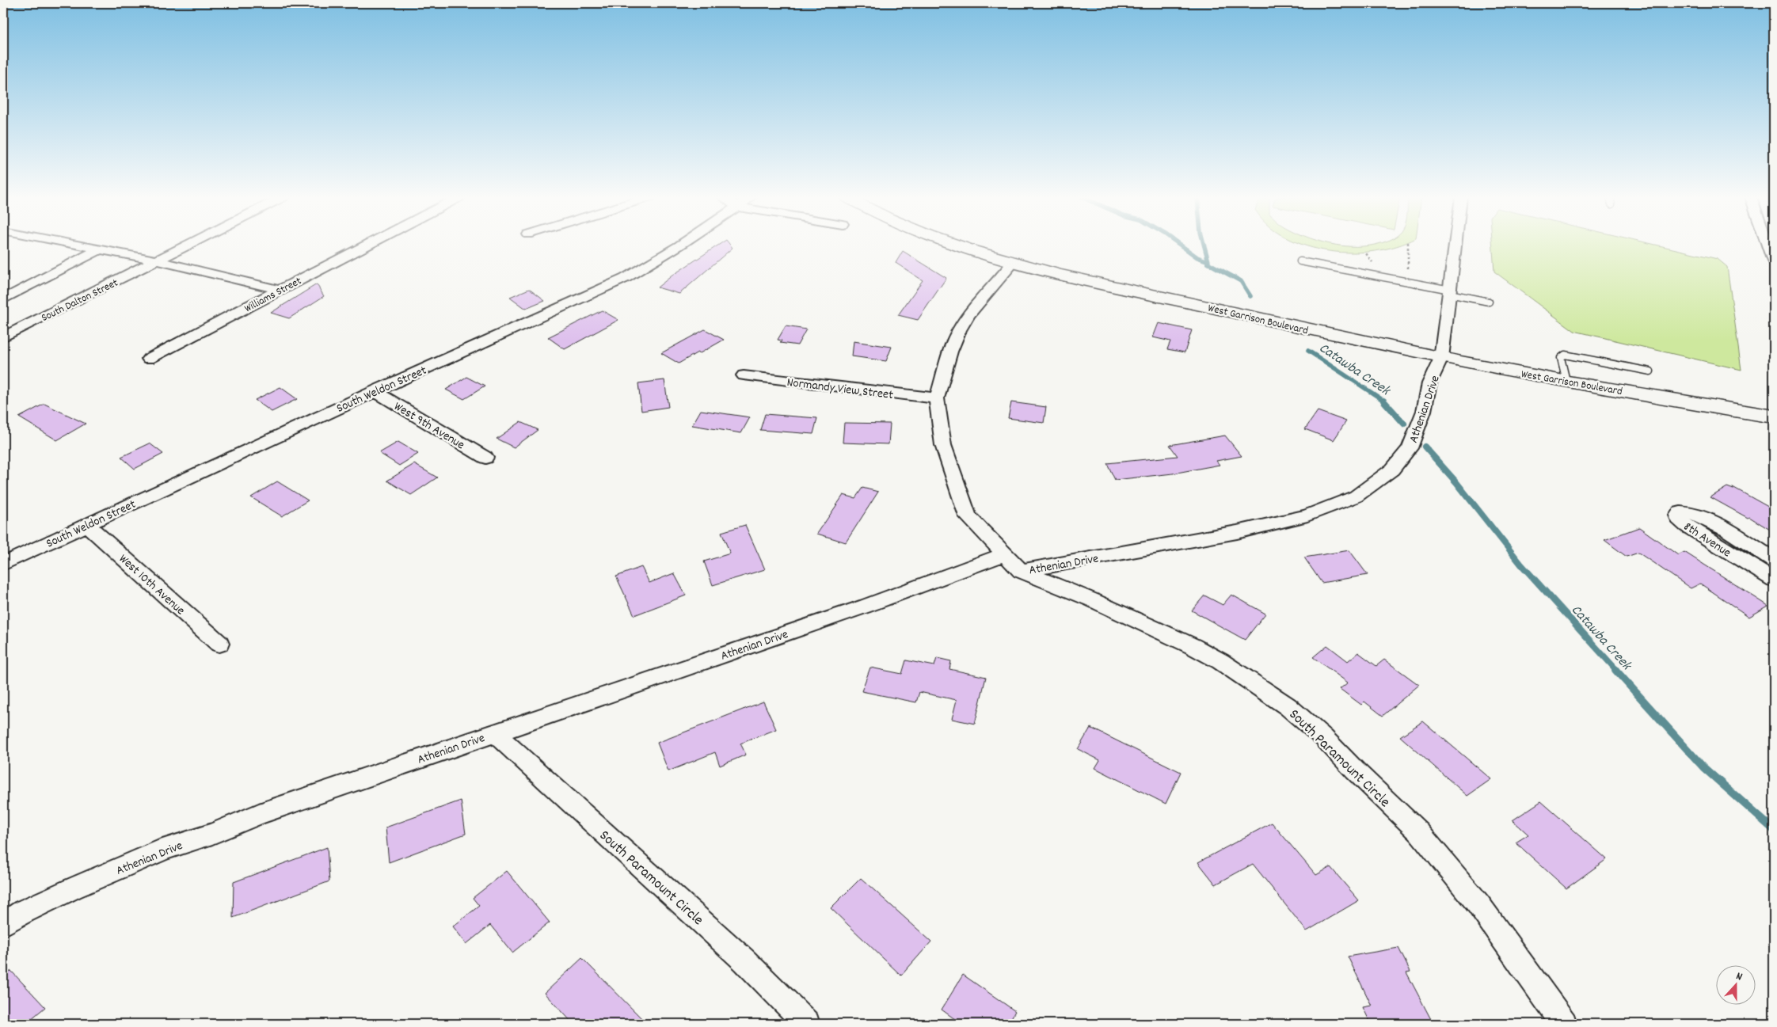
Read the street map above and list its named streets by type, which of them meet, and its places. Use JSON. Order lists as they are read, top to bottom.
{
  "streets": {
    "main road": ["West Garrison Boulevard"],
    "street": [
      "Williams Street",
      "South Dalton Street",
      "Normandy View Street",
      "South Weldon Street",
      "Athenian Drive",
      "West 9th Avenue",
      "8th Avenue",
      "West 10th Avenue",
      "South Paramount Circle"
    ]
  },
  "crossings": [
    ["West Garrison Boulevard", "Athenian Drive"],
    ["South Weldon Street", "West 9th Avenue"],
    ["South Weldon Street", "West 10th Avenue"],
    ["Athenian Drive", "South Paramount Circle"]
  ],
  "water": ["Catawba Creek"],
  "north": "top"
}
